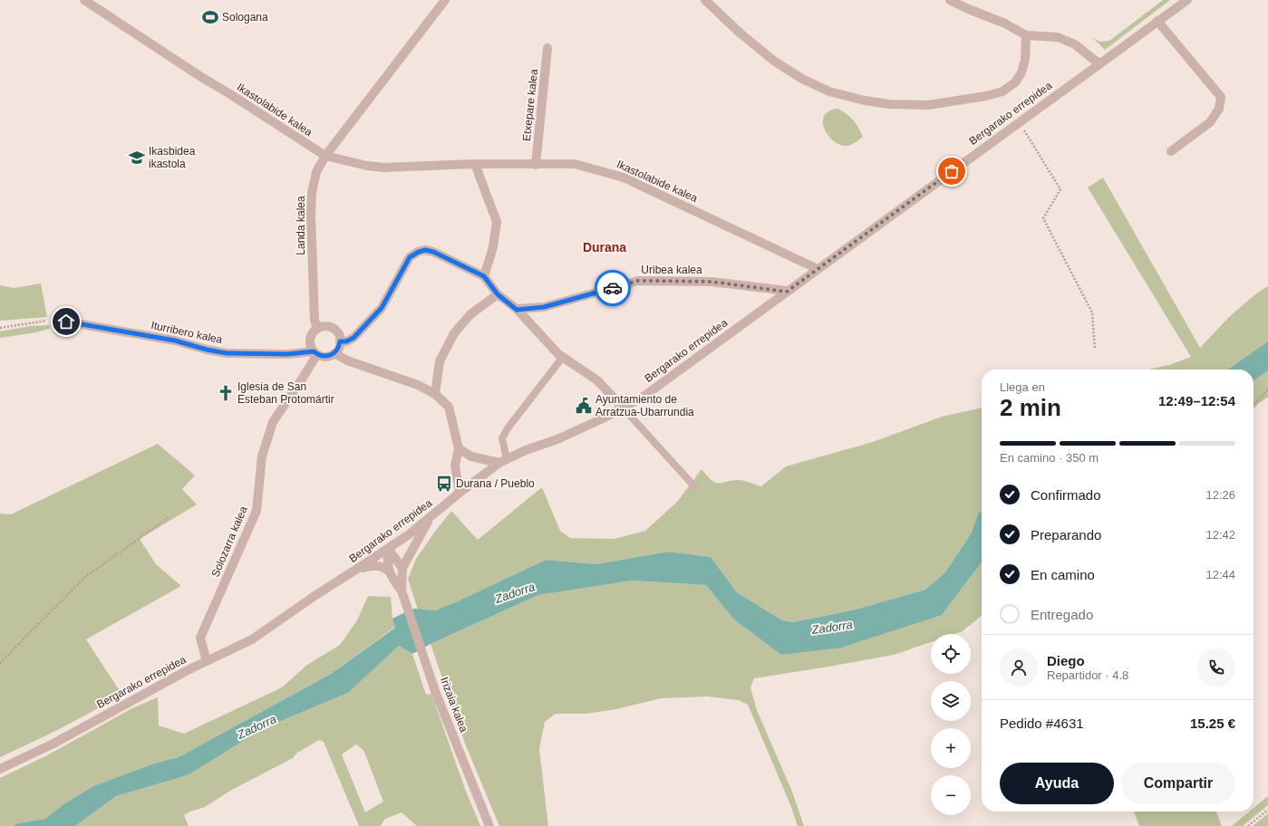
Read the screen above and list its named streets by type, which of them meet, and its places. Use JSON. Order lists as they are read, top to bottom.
{
  "streets": {
    "street": [
      "Etxepare kalea",
      "Ikastolabide kalea",
      "Bergarako errepidea",
      "Landa kalea",
      "Uribea kalea",
      "Iturribero kalea",
      "Solozarra kalea",
      "Irizaia kalea"
    ]
  },
  "crossings": [
    ["Etxepare kalea", "Ikastolabide kalea"],
    ["Ikastolabide kalea", "Bergarako errepidea"],
    ["Ikastolabide kalea", "Landa kalea"],
    ["Bergarako errepidea", "Uribea kalea"],
    ["Bergarako errepidea", "Solozarra kalea"],
    ["Bergarako errepidea", "Irizaia kalea"],
    ["Landa kalea", "Iturribero kalea"],
    ["Landa kalea", "Solozarra kalea"],
    ["Iturribero kalea", "Solozarra kalea"]
  ],
  "districts": ["Durana"],
  "water": ["Zadorra"],
  "places": {
    "sports": ["Sologana"],
    "school or university": ["Ikasbidea ikastola"],
    "church": ["Iglesia de San Esteban Protomártir"],
    "public building": ["Ayuntamiento de Arratzua-Ubarrundia"],
    "bus stop": ["Durana / Pueblo"]
  },
  "page": {
    "heading": ["2 min", "Llega en", "12:49–12:54"],
    "panel": [
      "Diego",
      "Repartidor · 4.8",
      "Pedido #4631",
      "15.25 €"
    ],
    "bar": "En camino · 350 m",
    "list": [
      ["Confirmado", "12:26"],
      ["Preparando", "12:42"],
      ["En camino", "12:44"],
      "Entregado"
    ],
    "map_buttons": ["+", "−"],
    "buttons": ["Ayuda", "Compartir"]
  }
}
